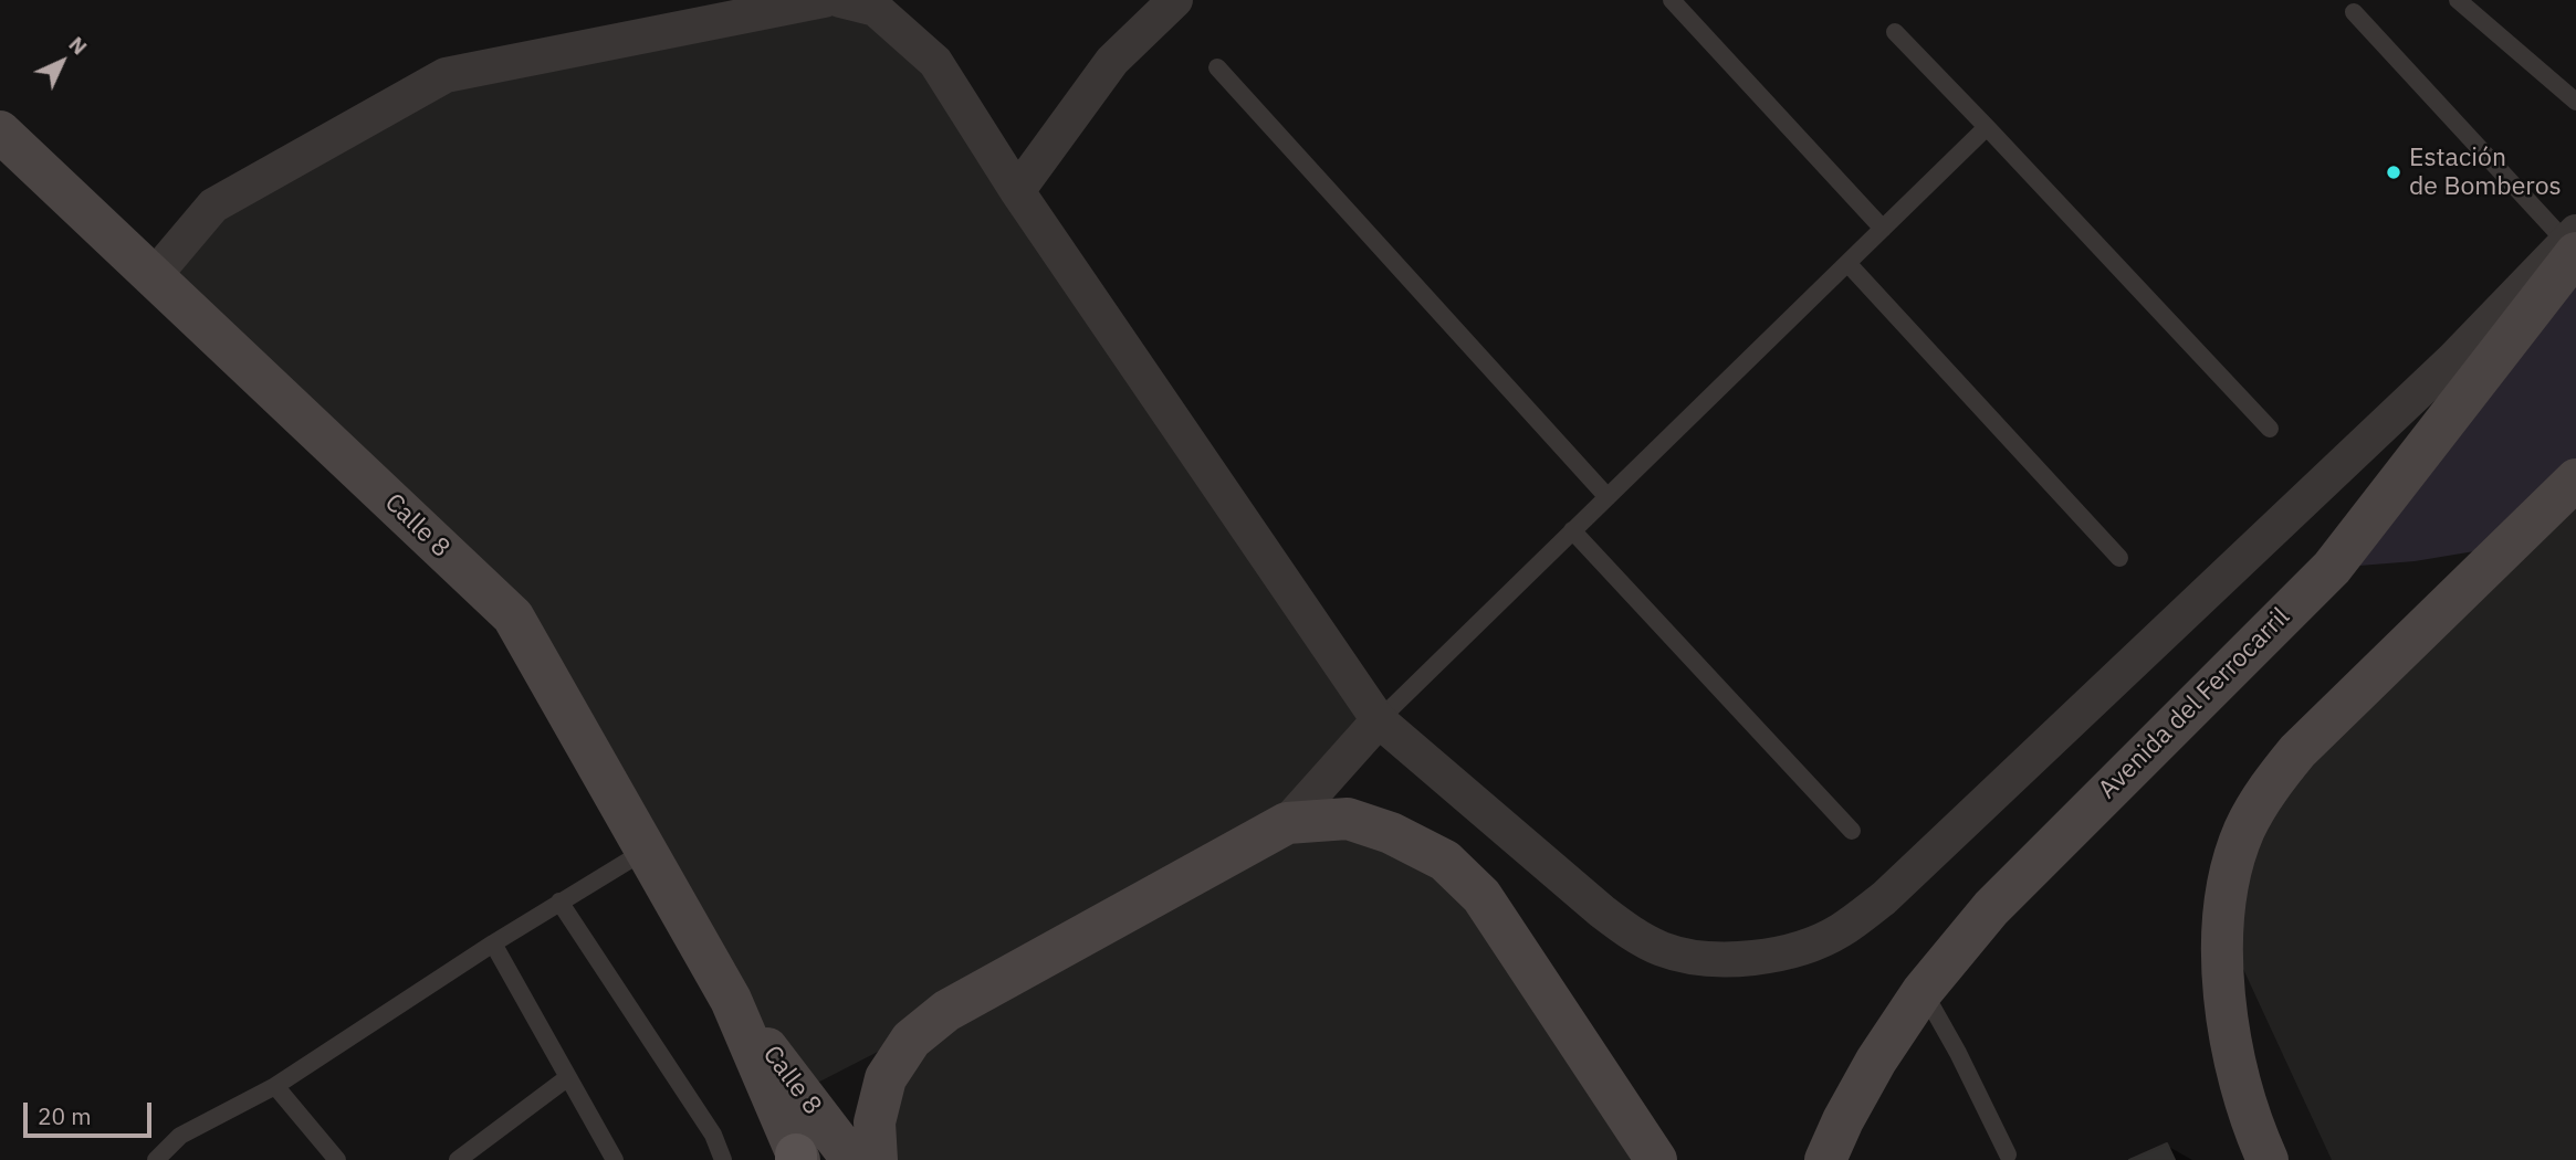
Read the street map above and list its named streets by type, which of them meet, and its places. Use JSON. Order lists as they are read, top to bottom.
{
  "streets": {
    "street": ["Calle 8", "Avenida del Ferrocarril"]
  },
  "places": ["Estación de Bomberos"],
  "scale_bar": "20 m",
  "north": "top right"
}
